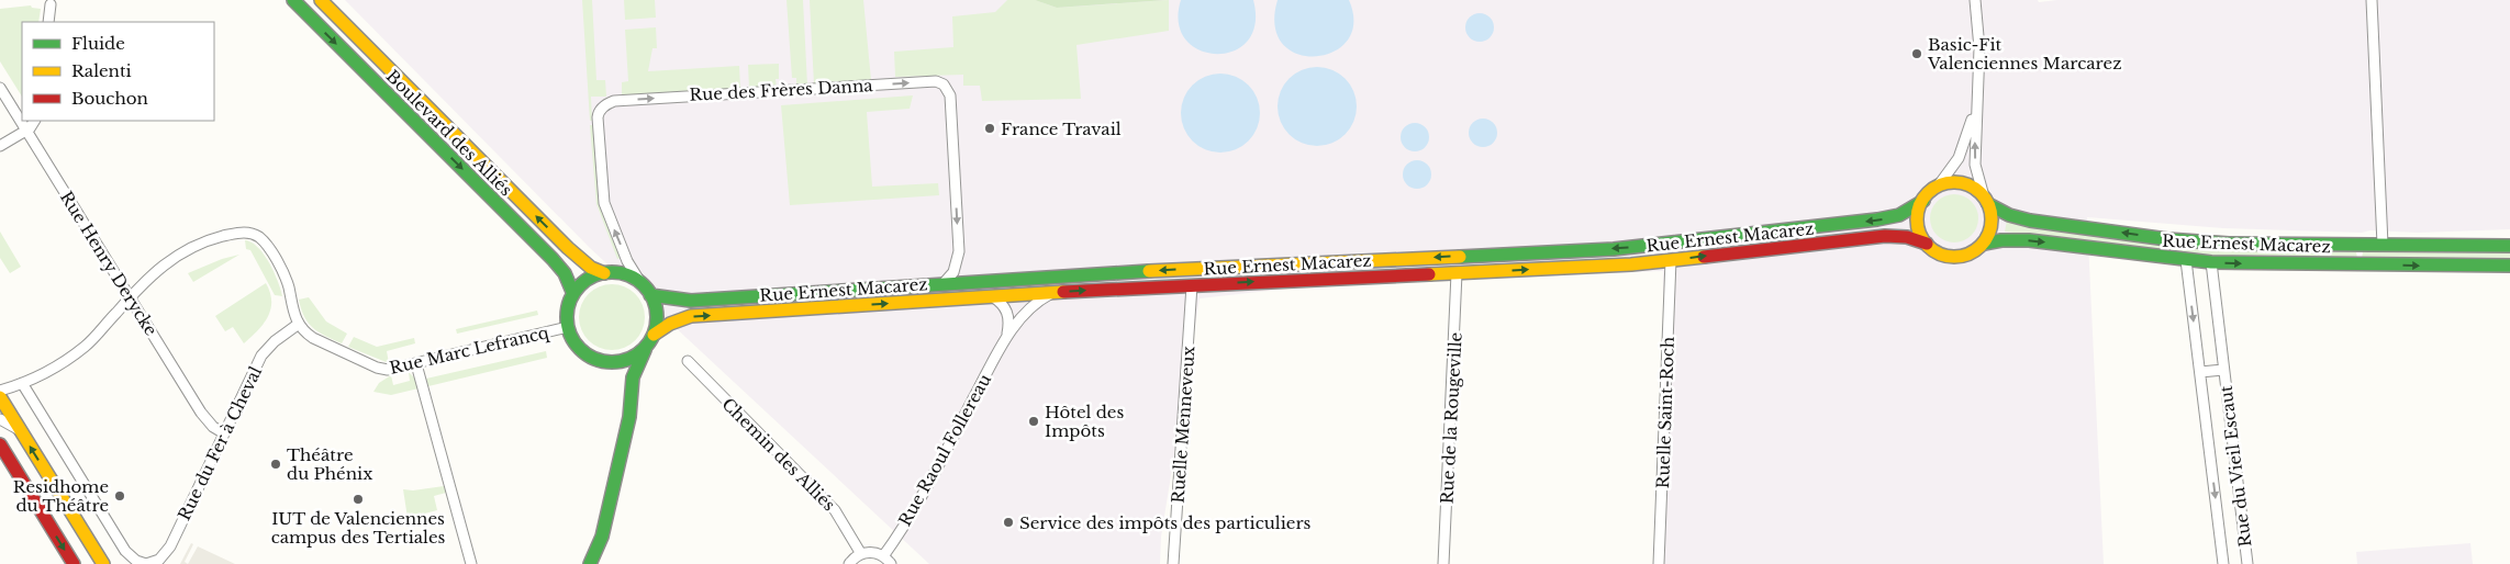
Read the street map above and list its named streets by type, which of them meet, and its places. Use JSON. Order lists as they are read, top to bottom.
{
  "streets": {
    "main road": ["Boulevard des Alliés", "Rue Ernest Macarez"],
    "street": [
      "Rue des Frères Danna",
      "Rue Henry Derycke",
      "Rue Marc Lefrancq",
      "Ruelle Saint-Roch",
      "Rue de la Rougeville",
      "Ruelle Menneveux",
      "Rue du Fer à Cheval",
      "Rue Raoul Follereau",
      "Chemin des Alliés",
      "Rue du Vieil Escaut"
    ]
  },
  "crossings": [
    ["Rue des Frères Danna", "Boulevard des Alliés"],
    ["Rue des Frères Danna", "Rue Ernest Macarez"],
    ["Rue des Frères Danna", "Rue Marc Lefrancq"],
    ["Boulevard des Alliés", "Rue Ernest Macarez"],
    ["Boulevard des Alliés", "Rue Marc Lefrancq"],
    ["Rue Ernest Macarez", "Rue Marc Lefrancq"],
    ["Rue Ernest Macarez", "Ruelle Saint-Roch"],
    ["Rue Ernest Macarez", "Rue de la Rougeville"],
    ["Rue Ernest Macarez", "Ruelle Menneveux"],
    ["Rue Ernest Macarez", "Rue Raoul Follereau"],
    ["Rue Ernest Macarez", "Rue du Vieil Escaut"],
    ["Rue Henry Derycke", "Rue du Fer à Cheval"],
    ["Rue Marc Lefrancq", "Rue du Fer à Cheval"]
  ],
  "places": [
    "Basic-Fit Valenciennes Marcarez",
    "France Travail",
    "Hôtel des Impôts",
    "Théâtre du Phénix",
    "Residhome du Théâtre",
    "IUT de Valenciennes campus des Tertiales",
    "Service des impôts des particuliers"
  ],
  "legend": ["Fluide", "Ralenti", "Bouchon"]
}
